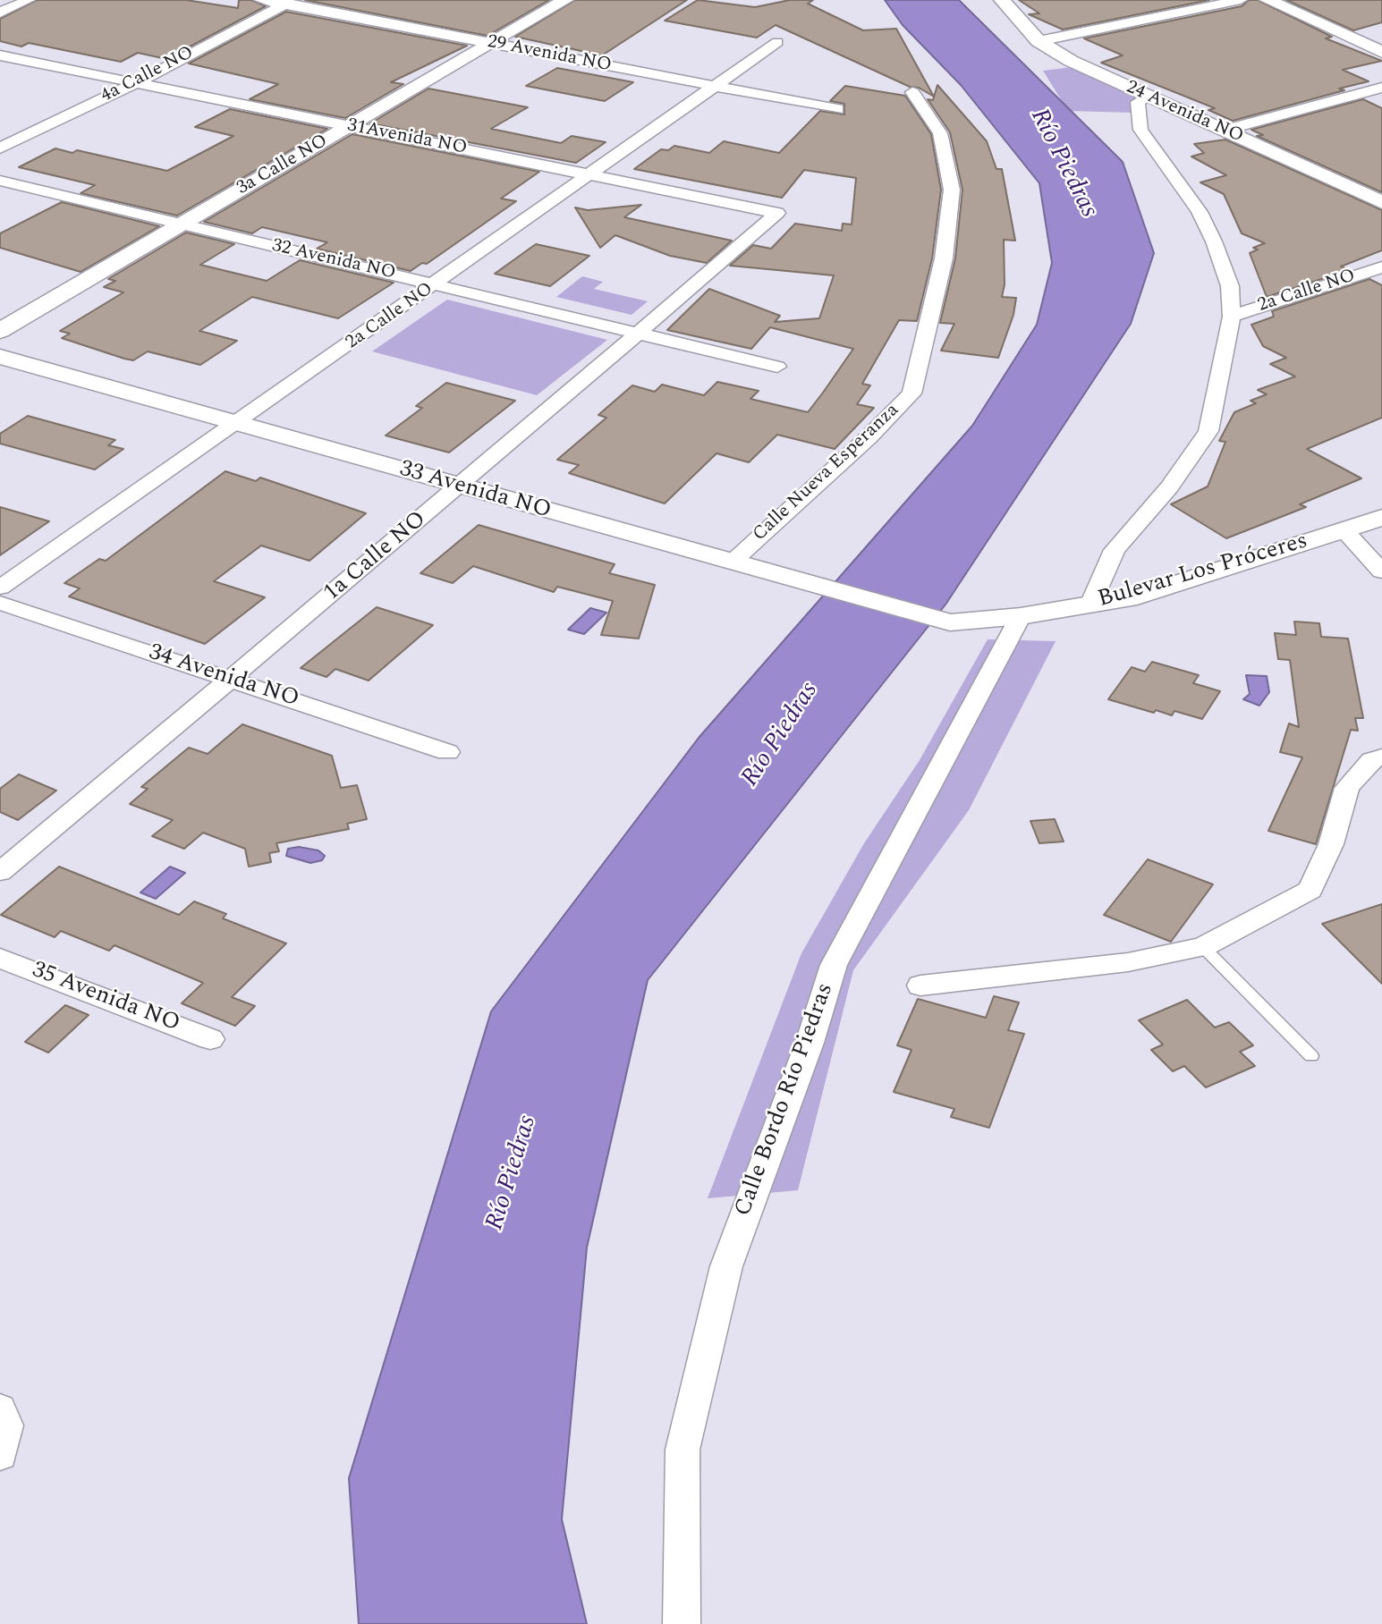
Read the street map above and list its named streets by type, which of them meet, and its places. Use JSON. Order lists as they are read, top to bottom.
{
  "streets": {
    "street": [
      "29 Avenida NO",
      "4a Calle NO",
      "24 Avenida NO",
      "31Avenida NO",
      "3a Calle NO",
      "32 Avenida NO",
      "2a Calle NO",
      "Calle Nueva Esperanza",
      "33 Avenida NO",
      "1a Calle NO",
      "Bulevar Los Próceres",
      "34 Avenida NO",
      "35 Avenida NO",
      "Calle Bordo Río Piedras"
    ]
  },
  "crossings": [
    ["29 Avenida NO", "4a Calle NO"],
    ["29 Avenida NO", "3a Calle NO"],
    ["29 Avenida NO", "2a Calle NO"],
    ["4a Calle NO", "31Avenida NO"],
    ["31Avenida NO", "3a Calle NO"],
    ["31Avenida NO", "2a Calle NO"],
    ["31Avenida NO", "1a Calle NO"],
    ["3a Calle NO", "32 Avenida NO"],
    ["32 Avenida NO", "2a Calle NO"],
    ["32 Avenida NO", "1a Calle NO"],
    ["2a Calle NO", "33 Avenida NO"],
    ["Calle Nueva Esperanza", "33 Avenida NO"],
    ["33 Avenida NO", "1a Calle NO"],
    ["33 Avenida NO", "Bulevar Los Próceres"],
    ["1a Calle NO", "34 Avenida NO"],
    ["Bulevar Los Próceres", "Calle Bordo Río Piedras"]
  ],
  "water": ["Río Piedras"]
}
